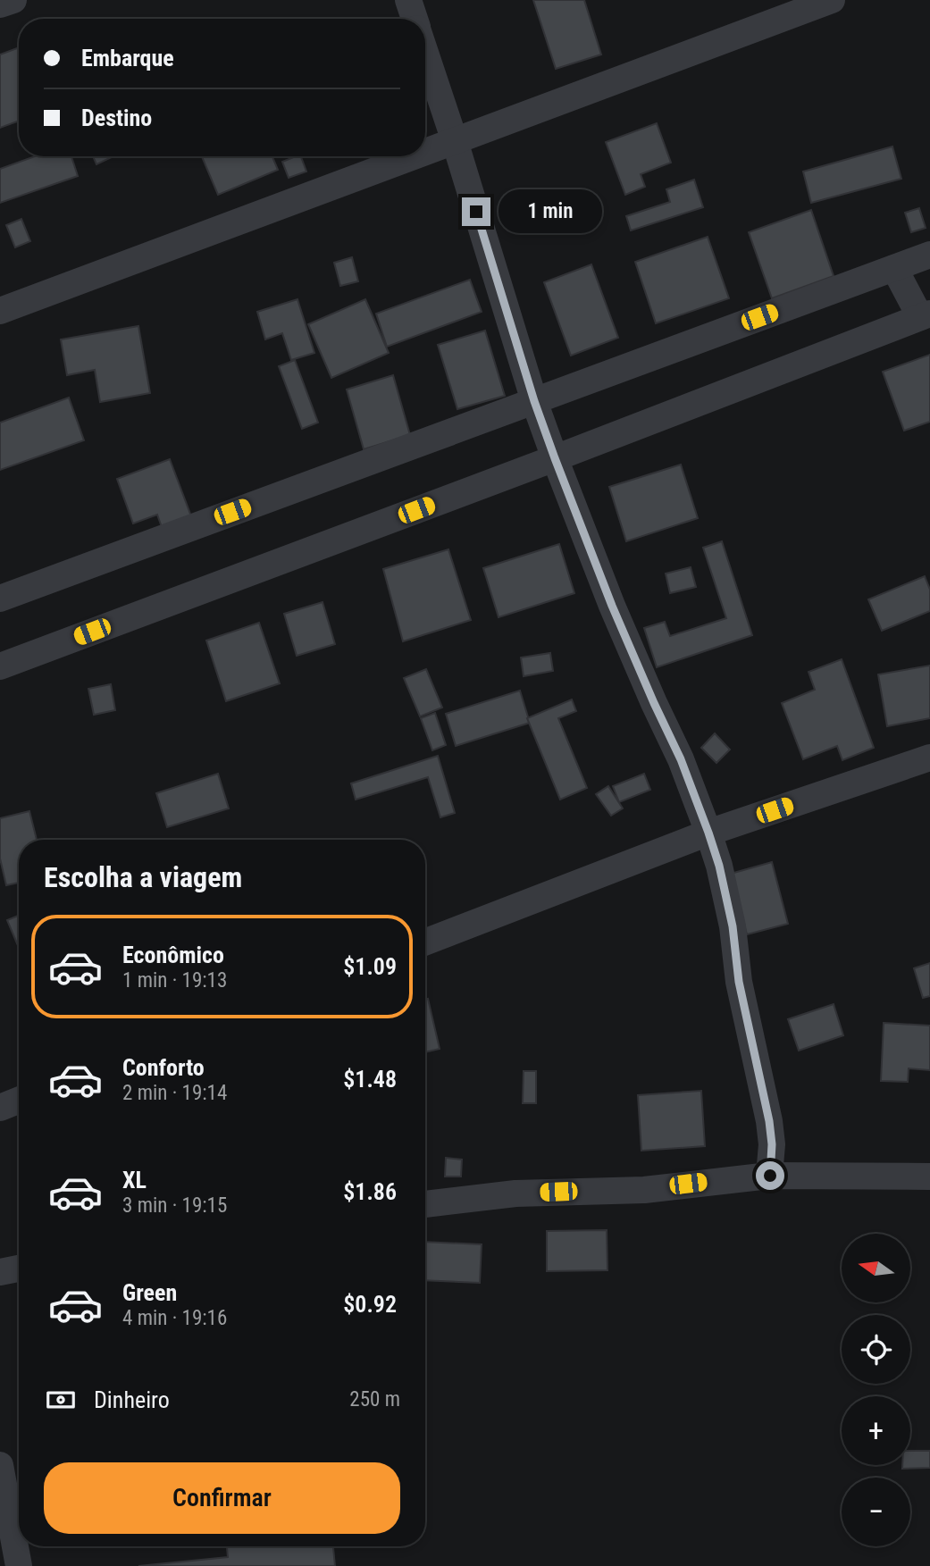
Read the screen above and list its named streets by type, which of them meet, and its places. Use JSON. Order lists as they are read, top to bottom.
{
  "north": "left",
  "page": {
    "banner": ["Embarque", "Destino"],
    "bubble": "1 min",
    "heading": "Escolha a viagem",
    "list": [
      {
        "name": "Econômico",
        "note": "1 min · 19:13",
        "value": "$1.09"
      },
      {
        "name": "Conforto",
        "note": "2 min · 19:14",
        "value": "$1.48"
      },
      {
        "name": "XL",
        "note": "3 min · 19:15",
        "value": "$1.86"
      },
      {
        "name": "Green",
        "note": "4 min · 19:16",
        "value": "$0.92"
      }
    ],
    "map_buttons": ["+", "−"],
    "pay": ["Dinheiro", "250 m"],
    "buttons": "Confirmar"
  }
}
